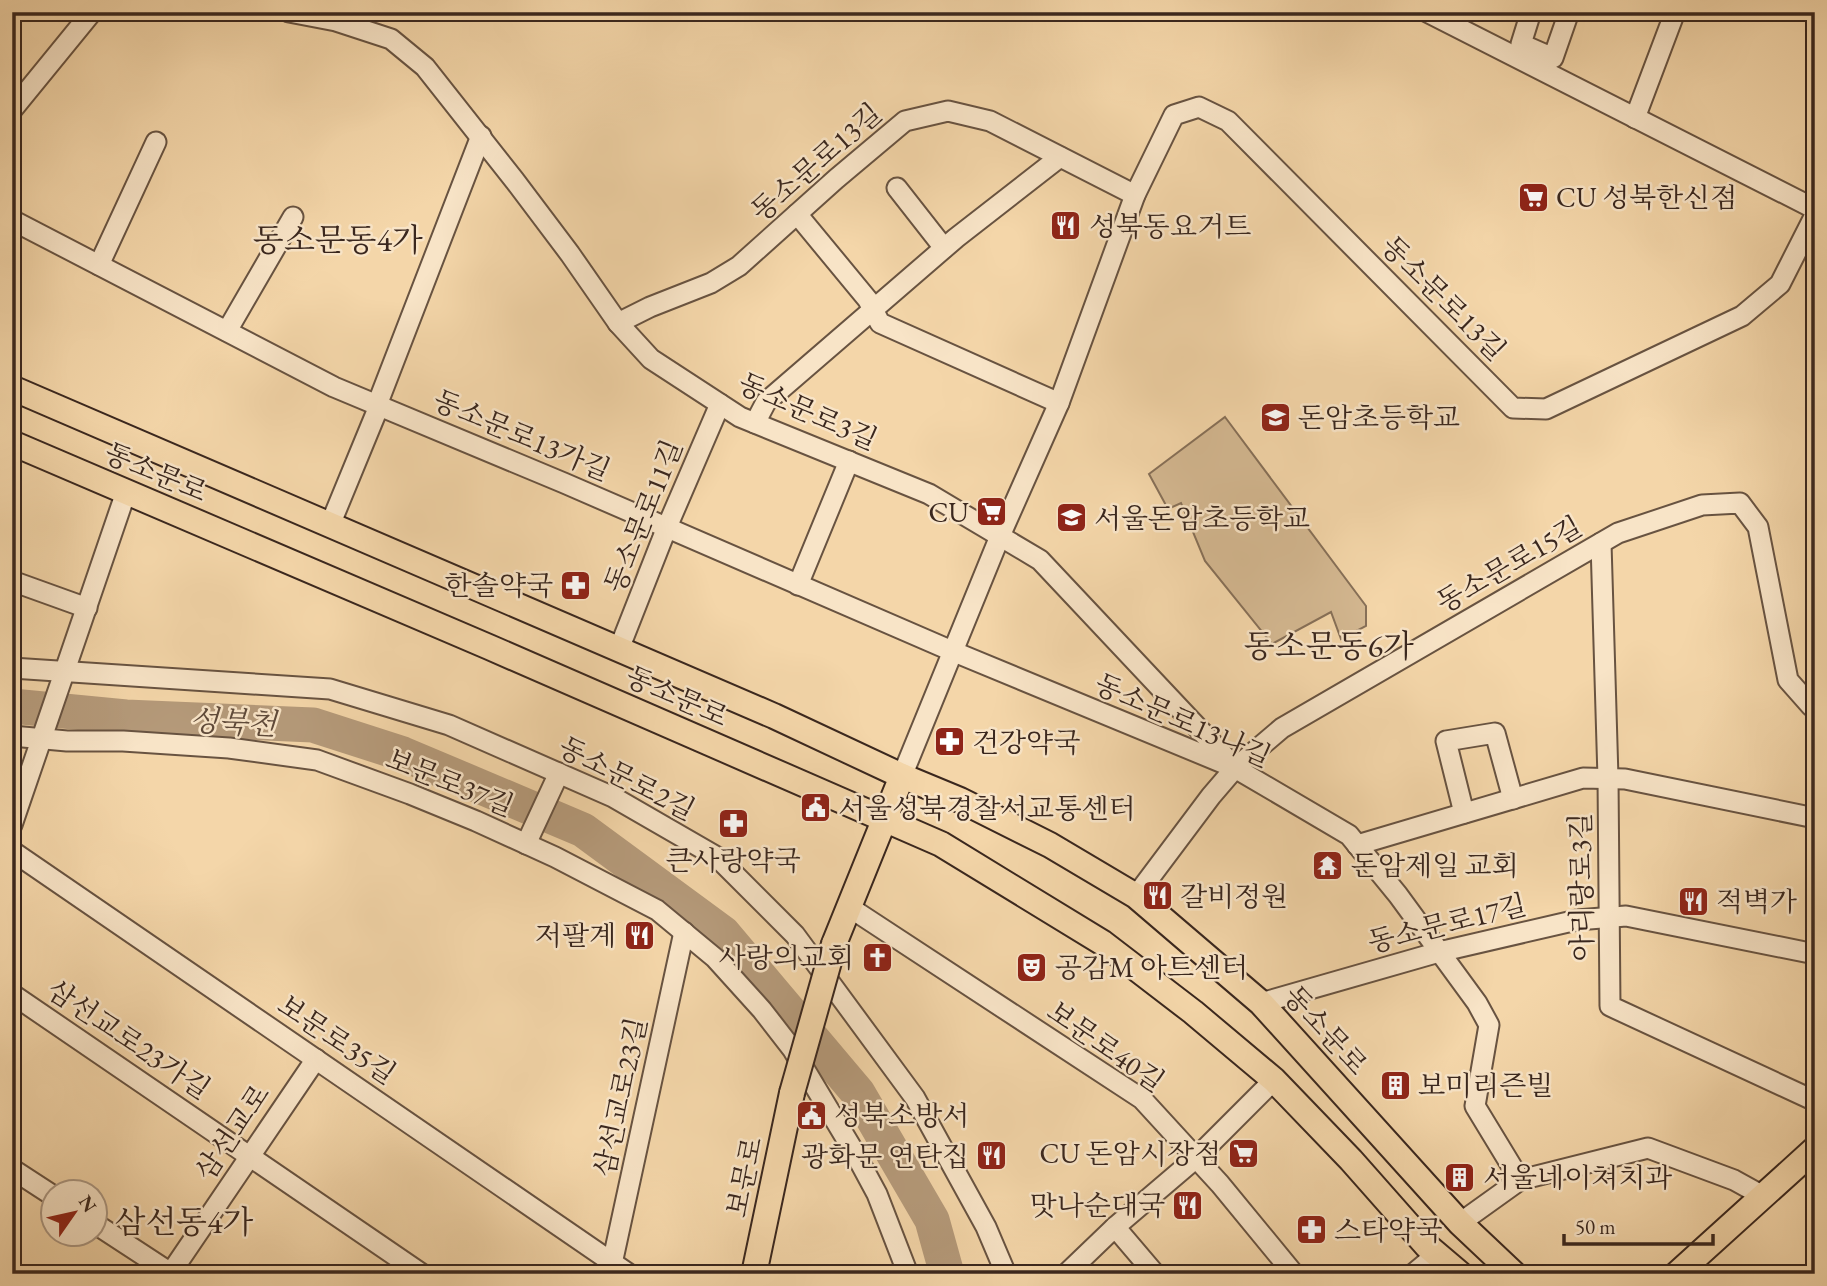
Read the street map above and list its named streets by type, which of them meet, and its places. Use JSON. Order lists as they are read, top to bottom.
{
  "streets": {
    "main road": ["동소문로", "보문로"],
    "street": [
      "동소문로13길",
      "동소문로3길",
      "동소문로13가길",
      "동소문로11길",
      "동소문로15길",
      "동소문로13나길",
      "동소문로2길",
      "보문로37길",
      "아리랑로3길",
      "동소문로17길",
      "삼선교로23가길",
      "보문로35길",
      "보문로40길",
      "삼선교로23길",
      "삼선교로"
    ]
  },
  "crossings": [
    ["동소문로13길", "동소문로3길"],
    ["동소문로13길", "동소문로13가길"],
    ["동소문로13길", "동소문로"],
    ["동소문로13길", "동소문로13나길"],
    ["동소문로3길", "동소문로11길"],
    ["동소문로3길", "동소문로15길"],
    ["동소문로3길", "동소문로13나길"],
    ["동소문로13가길", "동소문로11길"],
    ["동소문로13가길", "동소문로13나길"],
    ["동소문로", "동소문로11길"],
    ["동소문로", "동소문로15길"],
    ["동소문로", "동소문로17길"],
    ["동소문로15길", "동소문로13나길"],
    ["동소문로15길", "아리랑로3길"],
    ["보문로37길", "삼선교로23길"],
    ["아리랑로3길", "동소문로17길"],
    ["삼선교로23가길", "삼선교로"],
    ["보문로35길", "삼선교로23길"],
    ["보문로35길", "삼선교로"],
    ["보문로40길", "보문로"]
  ],
  "districts": ["동소문동4가", "동소문동6가", "삼선동4가"],
  "water": ["성북천"],
  "places": {
    "supermarket": ["CU 성북한신점", "CU", "CU 돈암시장점"],
    "restaurant": [
      "성북동요거트",
      "갈비정원",
      "적벽가",
      "저팔계",
      "광화문 연탄집",
      "맛나순대국"
    ],
    "school or university": ["돈암초등학교", "서울돈암초등학교"],
    "pharmacy": [
      "한솔약국",
      "건강약국",
      "큰사랑약국",
      "스타약국"
    ],
    "public building": ["서울성북경찰서교통센터", "성북소방서"],
    "temple": ["돈암제일 교회"],
    "church": ["사랑의교회"],
    "theatre": ["공감M 아트센터"],
    "building": ["보미리즌빌", "서울네이쳐치과"]
  },
  "scale_bar": "50 m",
  "north": "top right"
}
